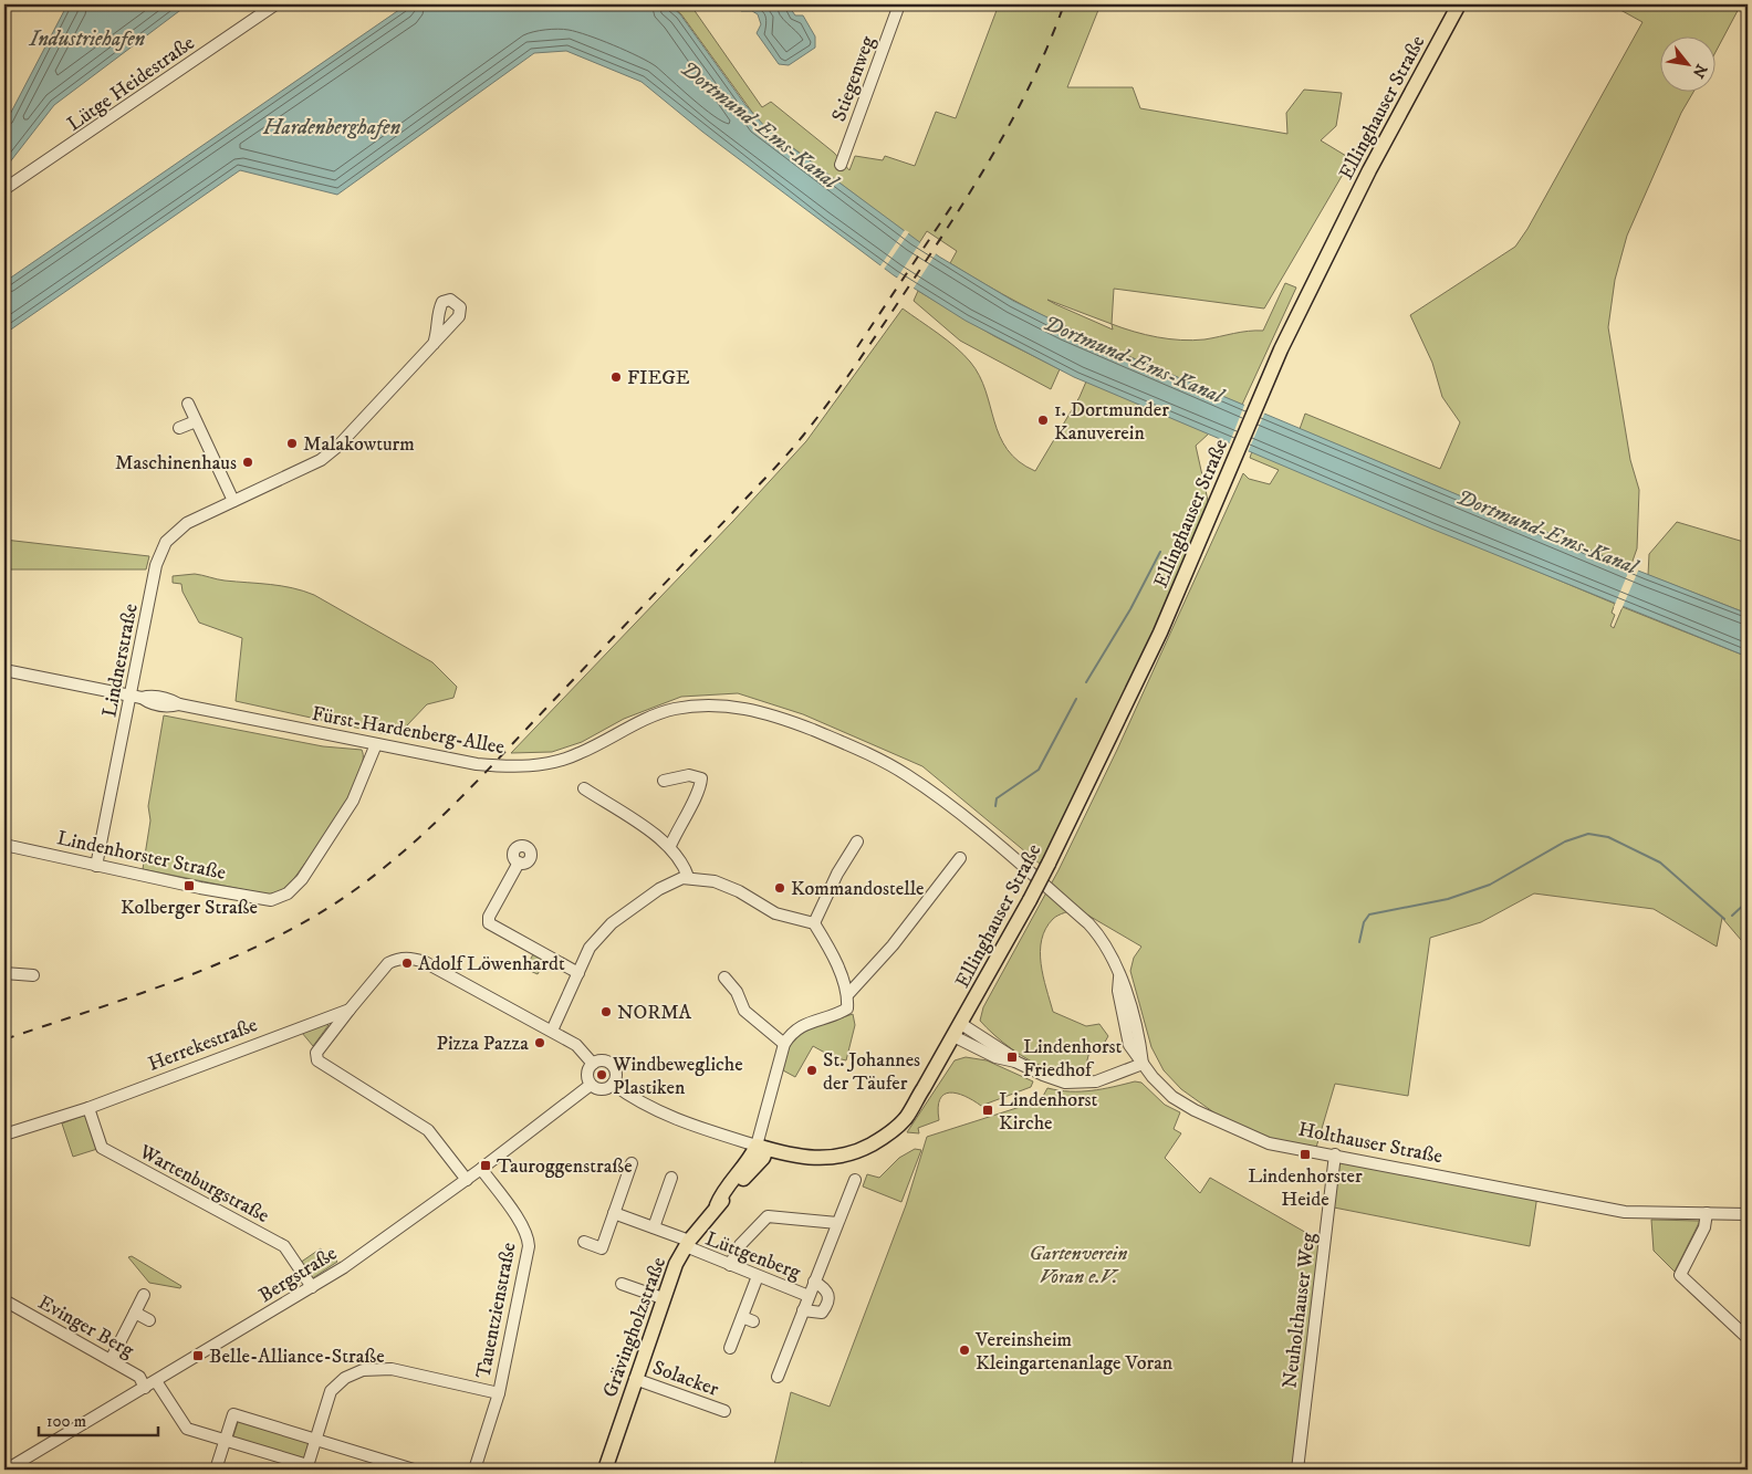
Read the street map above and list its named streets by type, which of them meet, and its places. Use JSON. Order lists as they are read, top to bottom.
{
  "streets": {
    "main road": ["Ellinghauser Straße", "Grävingholzstraße"],
    "street": [
      "Stiegenweg",
      "Lütge Heidestraße",
      "Lindnerstraße",
      "Fürst-Hardenberg-Allee",
      "Lindenhorster Straße",
      "Herrekestraße",
      "Holthauser Straße",
      "Wartenburgstraße",
      "Lüttgenberg",
      "Bergstraße",
      "Tauentzienstraße",
      "Neuholthauser Weg",
      "Evinger Berg",
      "Solacker"
    ]
  },
  "crossings": [
    ["Lindnerstraße", "Fürst-Hardenberg-Allee"],
    ["Lindnerstraße", "Lindenhorster Straße"],
    ["Fürst-Hardenberg-Allee", "Lindenhorster Straße"],
    ["Fürst-Hardenberg-Allee", "Holthauser Straße"],
    ["Herrekestraße", "Wartenburgstraße"],
    ["Holthauser Straße", "Neuholthauser Weg"],
    ["Wartenburgstraße", "Bergstraße"],
    ["Lüttgenberg", "Grävingholzstraße"],
    ["Bergstraße", "Tauentzienstraße"],
    ["Bergstraße", "Evinger Berg"],
    ["Grävingholzstraße", "Solacker"]
  ],
  "water": ["Industriehafen", "Dortmund-Ems-Kanal", "Hardenberghafen"],
  "parks": ["Gartenverein Voran e.V."],
  "places": {
    "other": [
      "FIEGE",
      "1. Dortmunder Kanuverein",
      "Malakowturm",
      "Maschinenhaus",
      "Kommandostelle",
      "Adolf Löwenhardt",
      "NORMA",
      "Pizza Pazza",
      "St. Johannes der Täufer",
      "Windbewegliche Plastiken",
      "Vereinsheim Kleingartenanlage Voran"
    ],
    "transit": [
      "Kolberger Straße",
      "Lindenhorst Friedhof",
      "Lindenhorst Kirche",
      "Lindenhorster Heide",
      "Tauroggenstraße",
      "Belle-Alliance-Straße"
    ]
  },
  "scale_bar": "100 m",
  "north": "bottom right"
}
